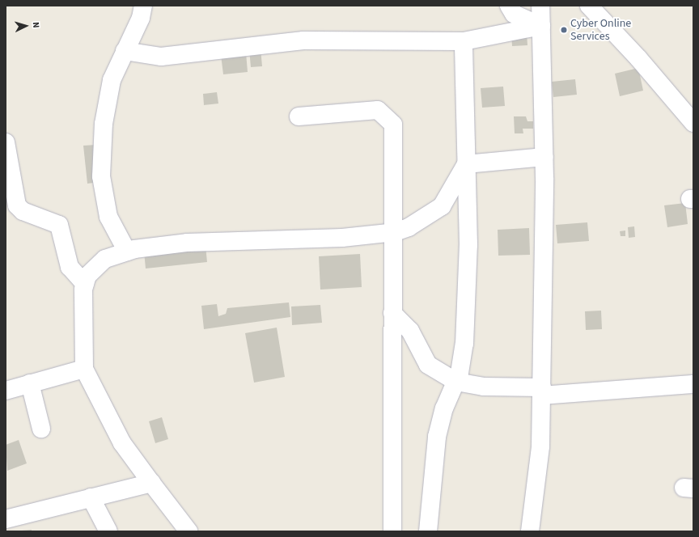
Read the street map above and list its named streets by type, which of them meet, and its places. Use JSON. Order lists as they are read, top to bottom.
{
  "places": ["Cyber Online Services"],
  "north": "right"
}
